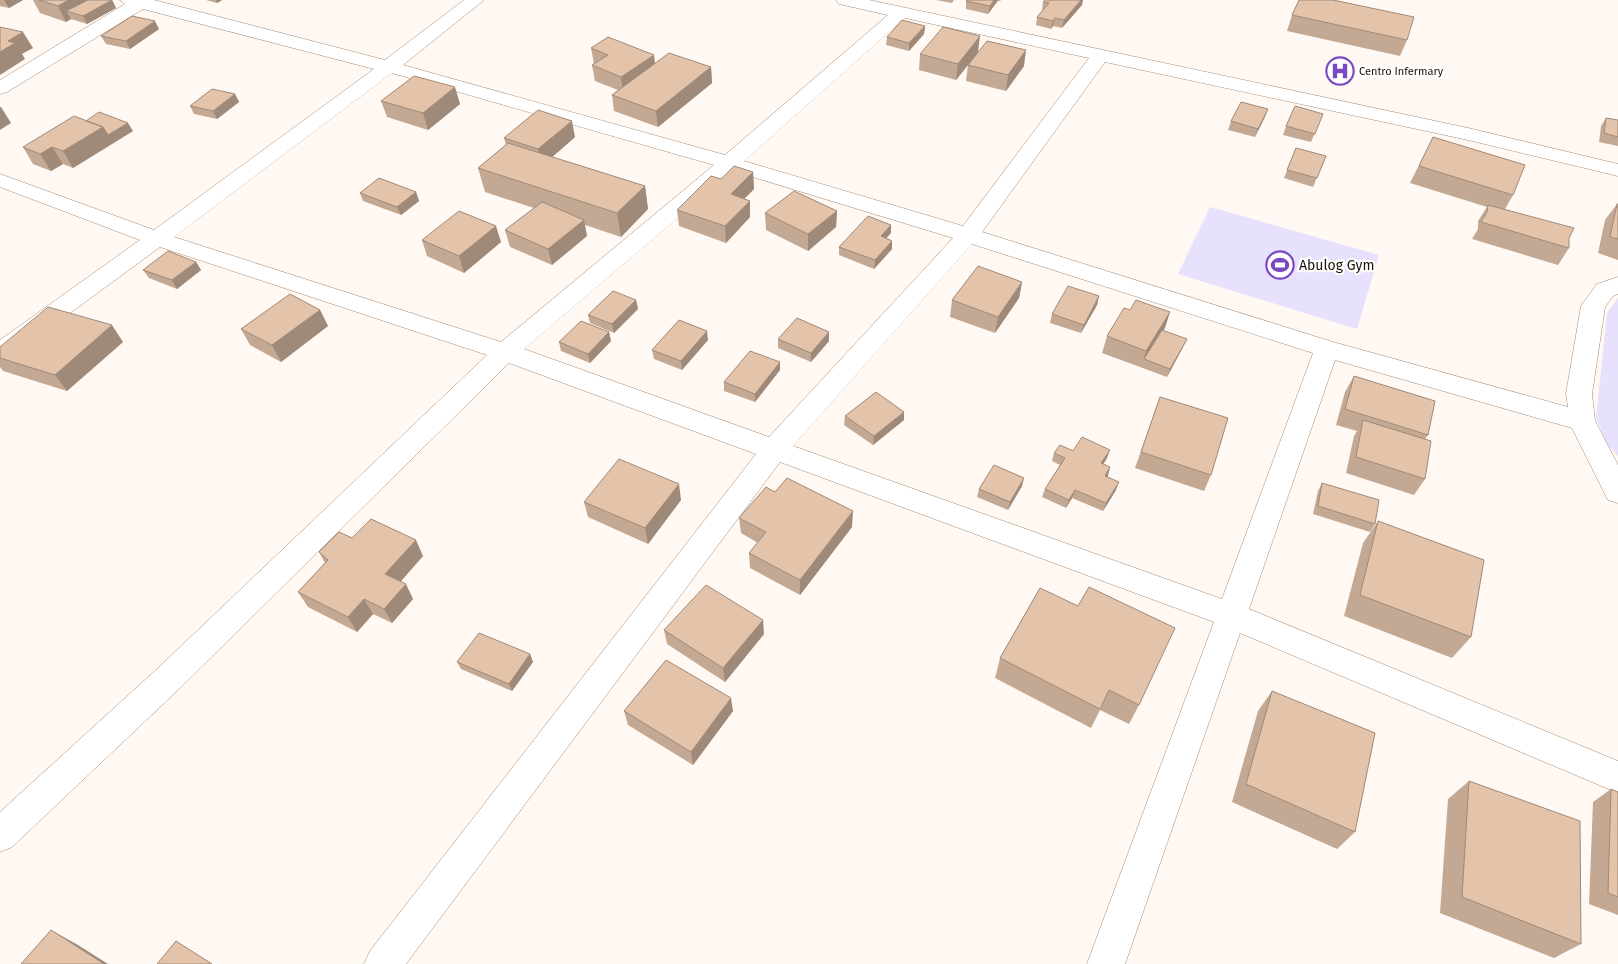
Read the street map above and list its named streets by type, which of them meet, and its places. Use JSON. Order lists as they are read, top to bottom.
{
  "places": {
    "hospital": ["Centro Infermary"],
    "sports": ["Abulog Gym"]
  }
}
